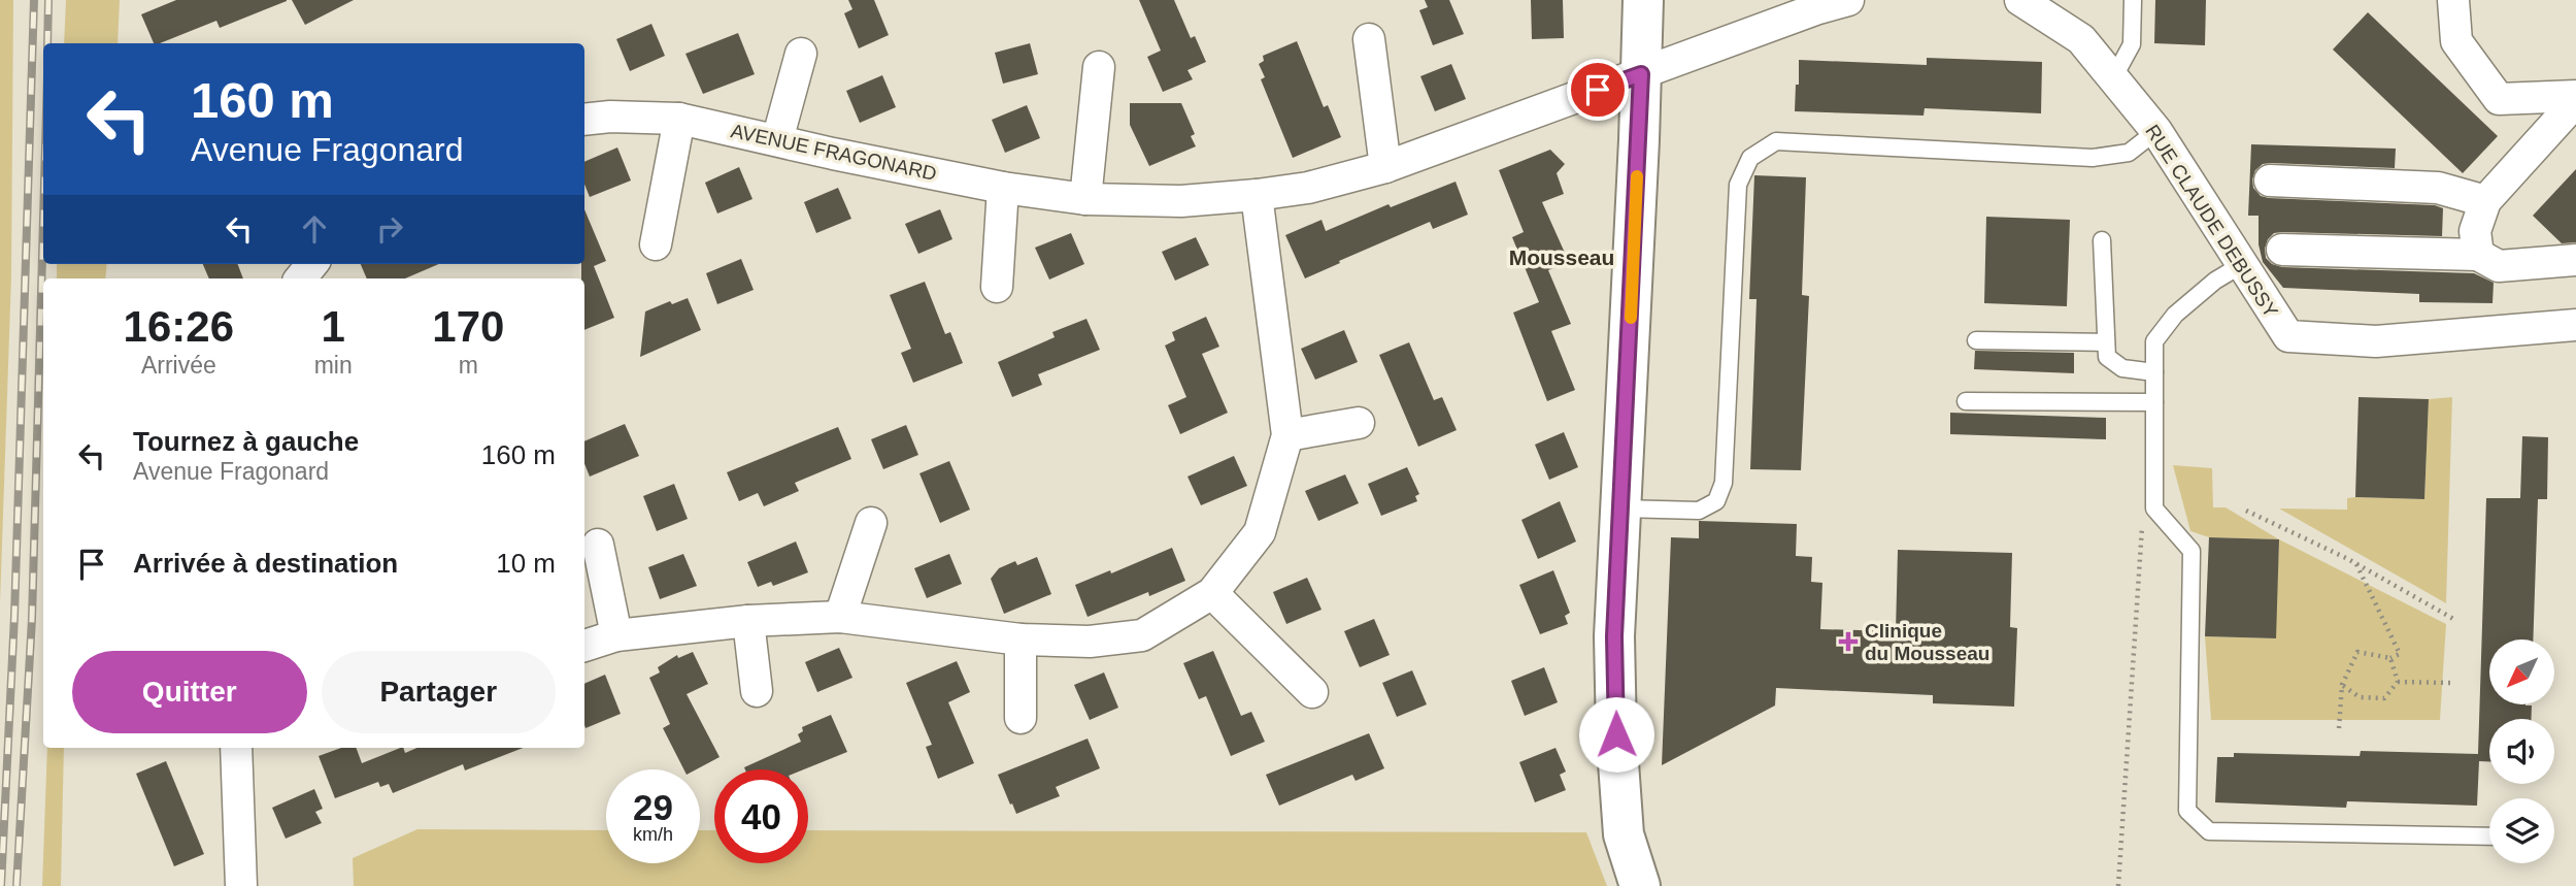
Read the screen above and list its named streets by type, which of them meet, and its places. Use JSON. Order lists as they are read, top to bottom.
{
  "streets": {
    "street": ["AVENUE FRAGONARD", "RUE CLAUDE DEBUSSY"]
  },
  "districts": ["Mousseau"],
  "places": {
    "health": ["Clinique du Mousseau"]
  },
  "north": "bottom left",
  "page": {
    "turn": ["160 m", "Avenue Fragonard"],
    "eta": [
      "16:26",
      "Arrivée",
      "1",
      "min",
      "170",
      "m"
    ],
    "list": [
      {
        "name": "Tournez à gauche",
        "note": "Avenue Fragonard",
        "value": "160 m"
      },
      {
        "name": "Arrivée à destination",
        "value": "10 m"
      }
    ],
    "buttons": ["Quitter", "Partager"],
    "speed": "29 km/h",
    "limit": "40"
  }
}
